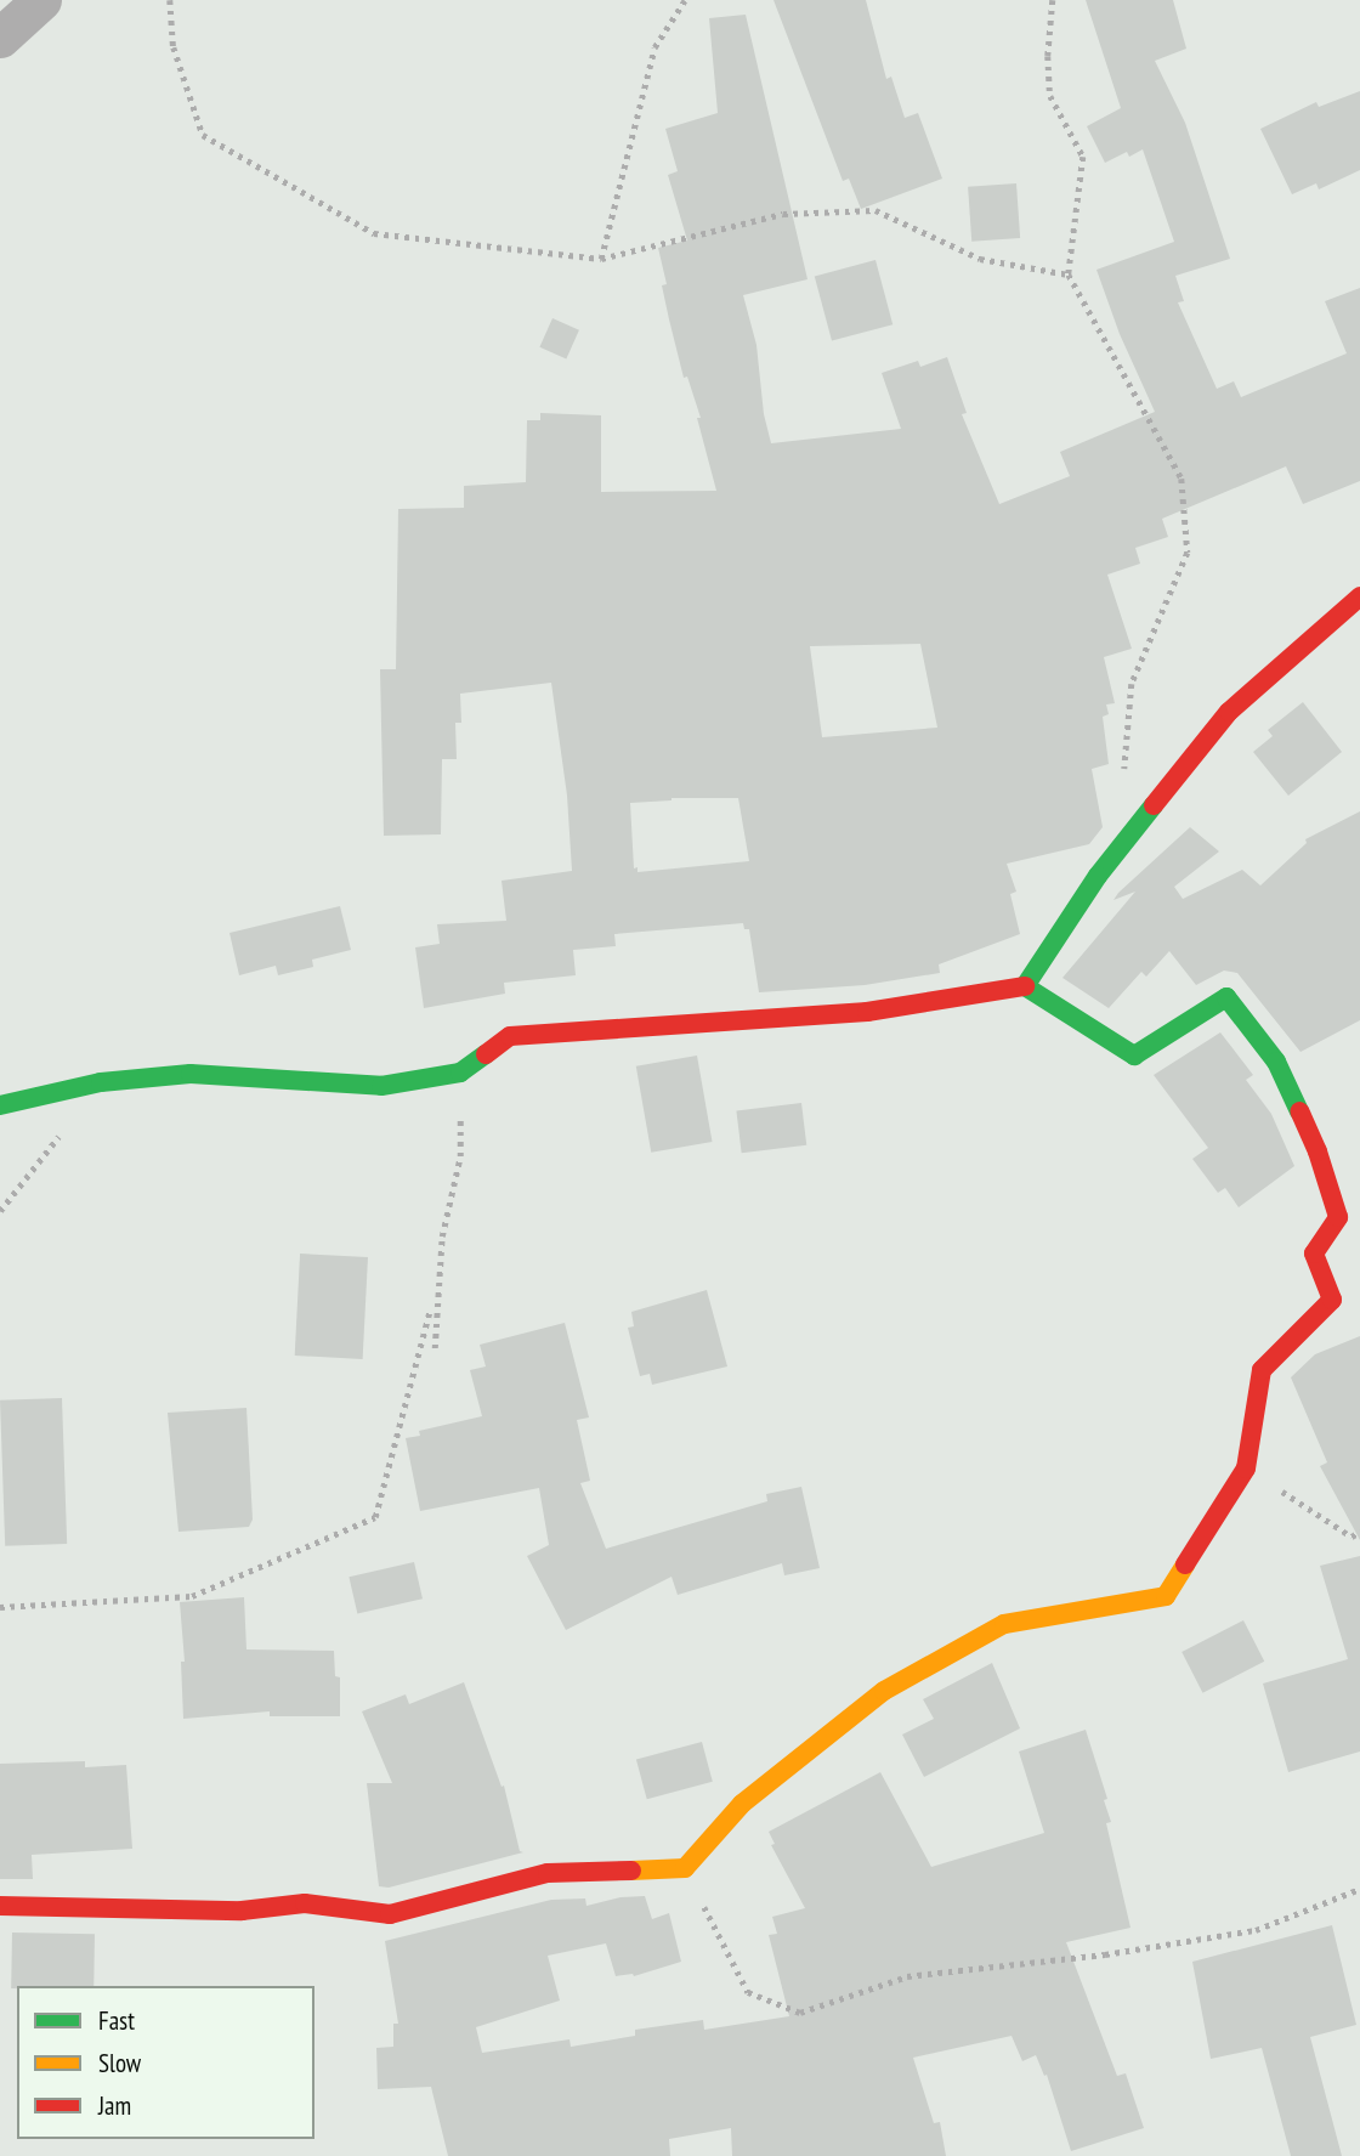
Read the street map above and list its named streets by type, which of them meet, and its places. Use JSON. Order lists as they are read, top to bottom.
{
  "legend": ["Fast", "Slow", "Jam"]
}
